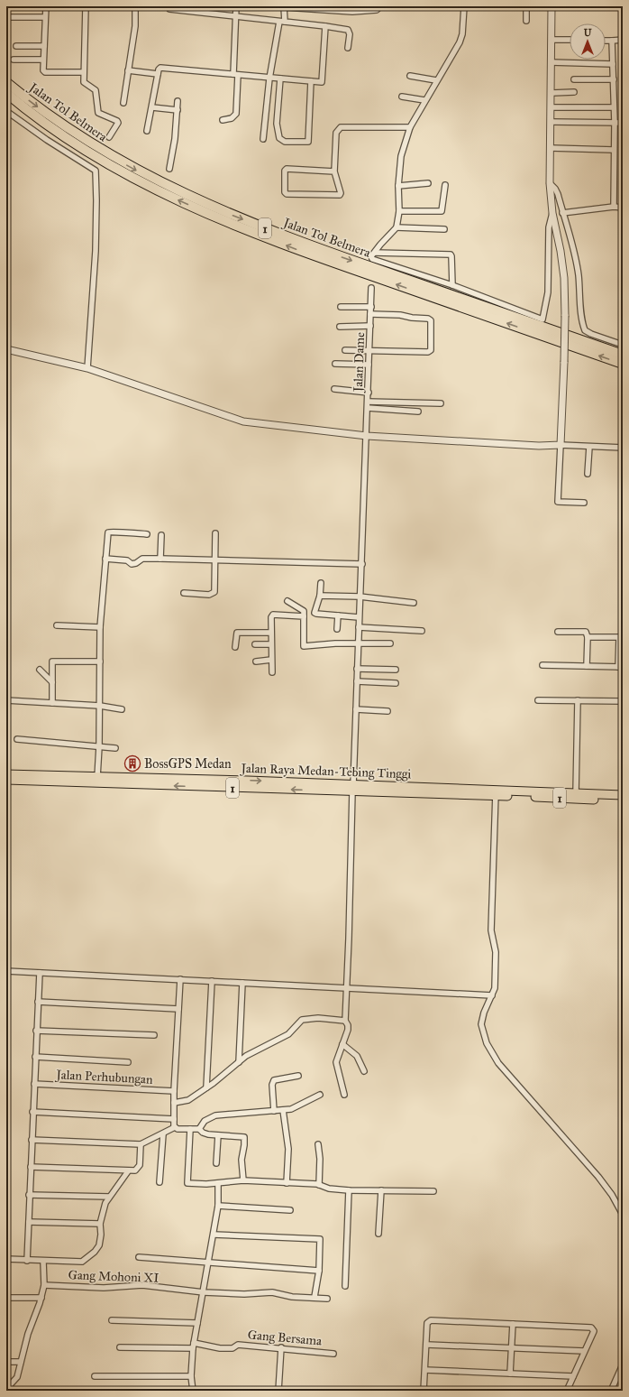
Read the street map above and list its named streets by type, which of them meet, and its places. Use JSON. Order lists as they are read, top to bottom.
{
  "streets": {
    "highway": ["Jalan Tol Belmera", "1", "Jalan Raya Medan-Tebing Tinggi"],
    "street": [
      "Jalan Dame",
      "Jalan Perhubungan",
      "Gang Mohoni XI",
      "Gang Bersama"
    ]
  },
  "crossings": [
    ["Jalan Dame", "Jalan Raya Medan-Tebing Tinggi"]
  ],
  "places": {
    "building": ["BossGPS Medan"]
  },
  "north": "top"
}
